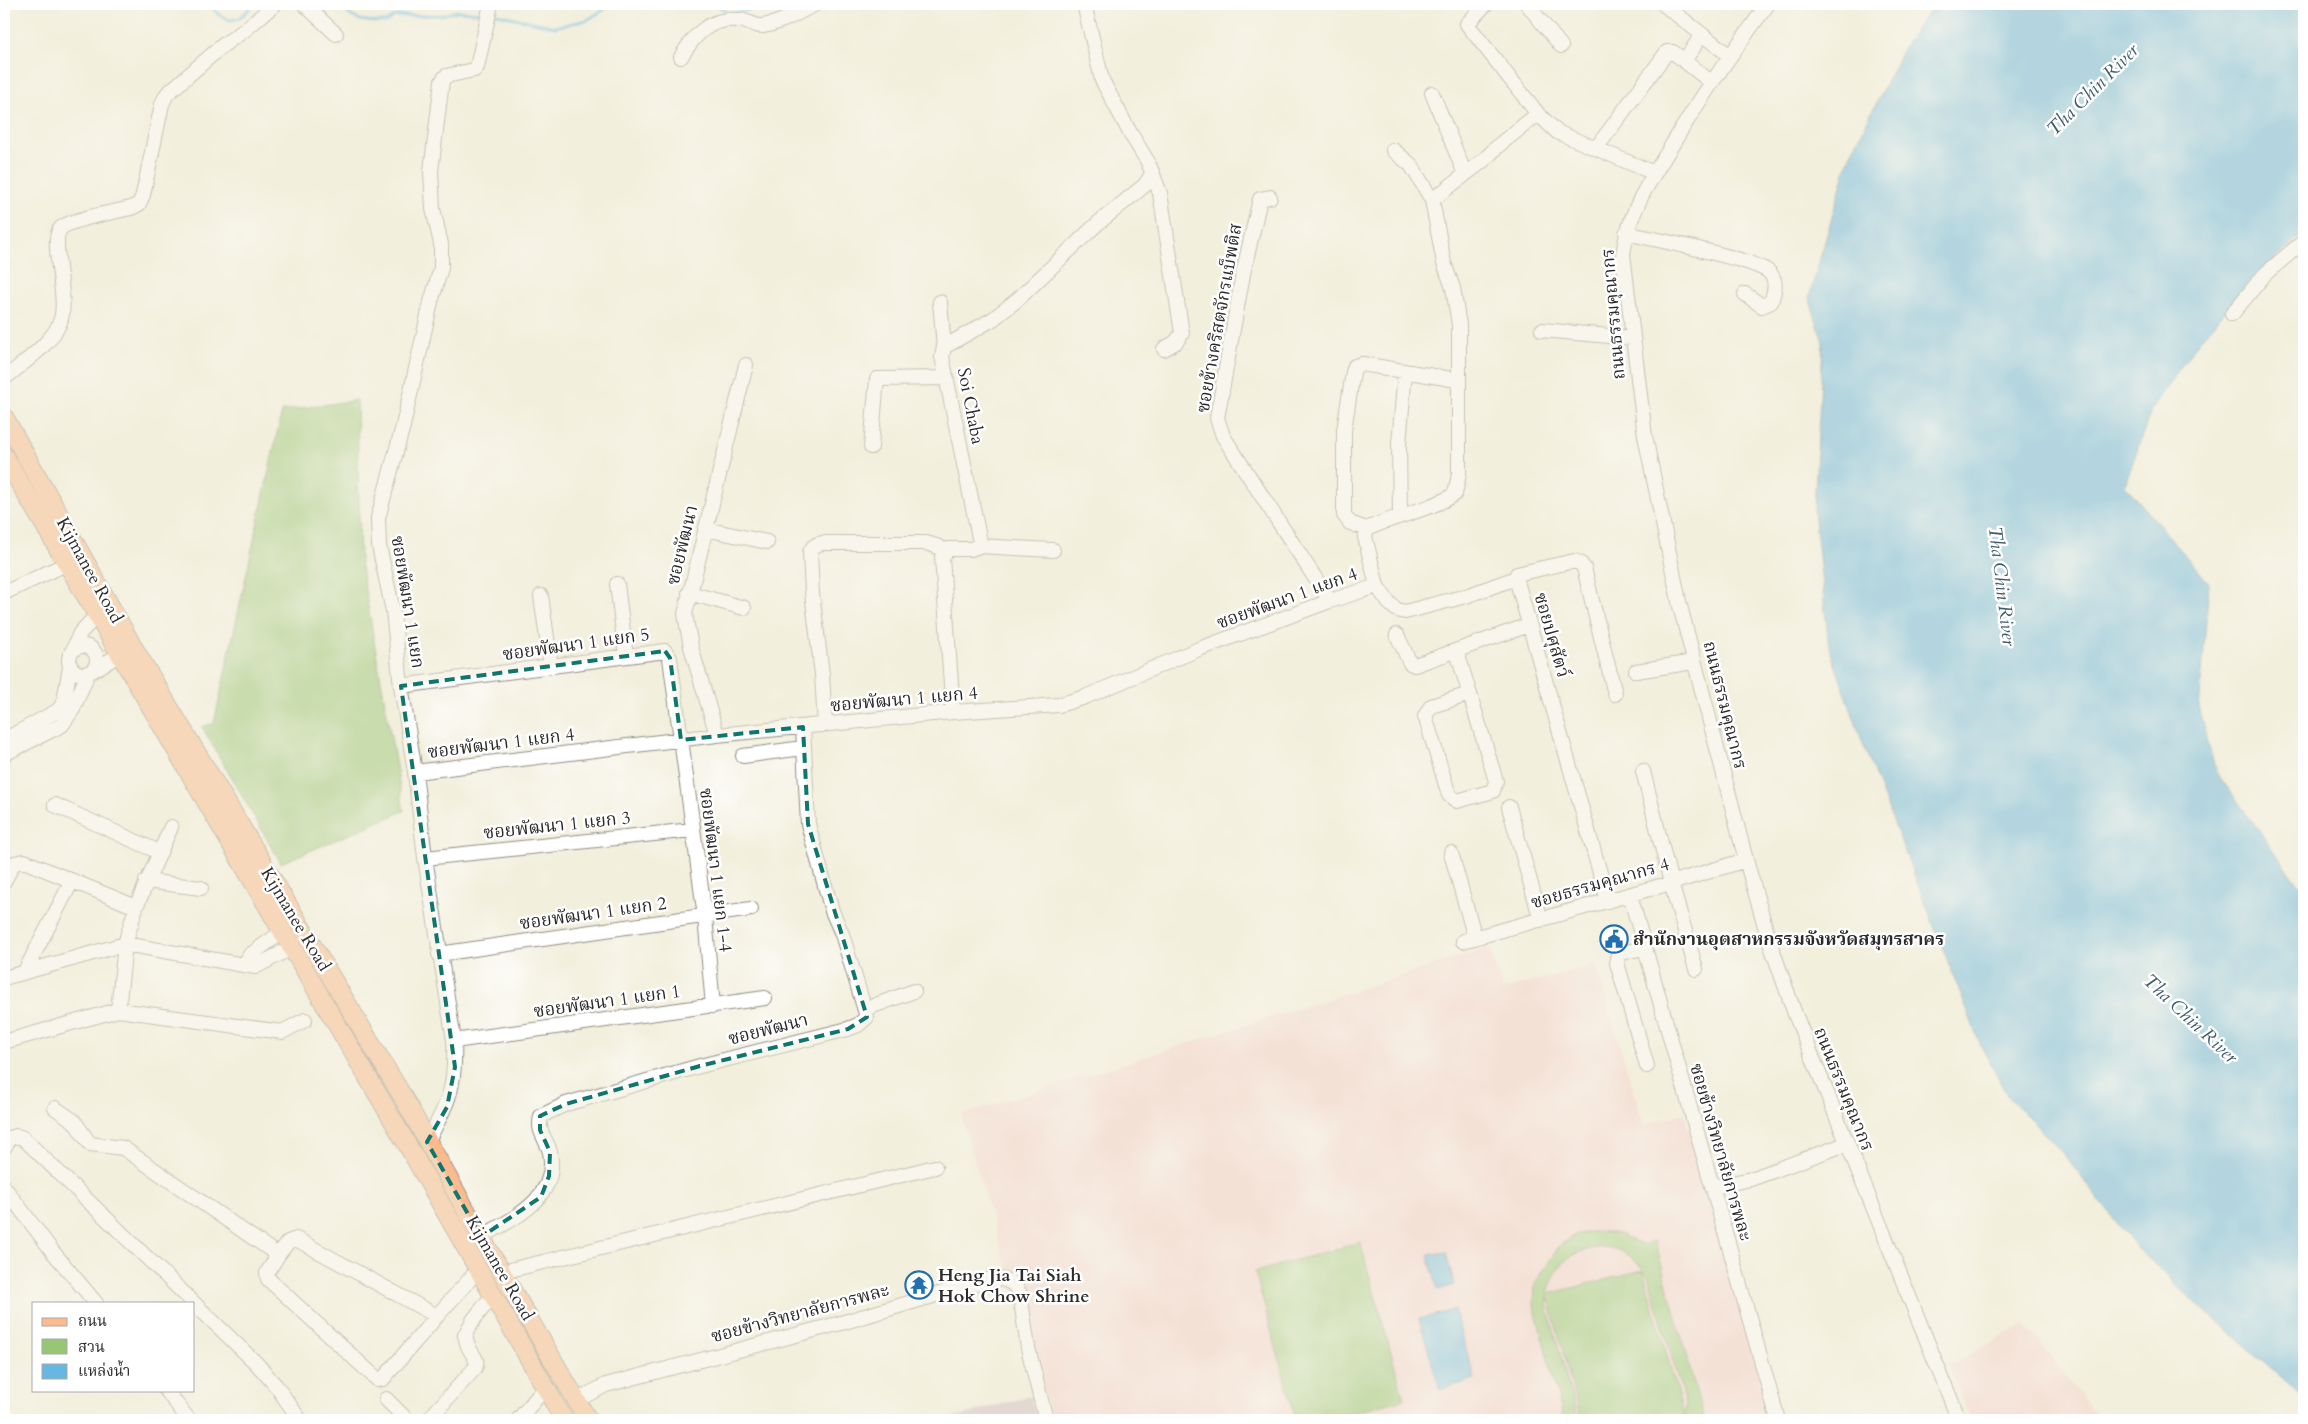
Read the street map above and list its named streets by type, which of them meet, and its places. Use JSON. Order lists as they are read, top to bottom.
{
  "streets": {
    "main road": ["Kijmanee Road"],
    "street": [
      "ถนนธรรมคุณากร",
      "ซอยข้างคริสตจักรแบ็พติส",
      "Soi Chaba",
      "ซอยพัฒนา",
      "ซอยพัฒนา 1 แยก 4",
      "ซอยพัฒนา 1 แยก",
      "ซอยปศุสัตว์",
      "ซอยพัฒนา 1 แยก 5",
      "ซอยพัฒนา 1 แยก 3",
      "ซอยพัฒนา 1 แยก 1-4",
      "ซอยธรรมคุณากร 4",
      "ซอยพัฒนา 1 แยก 2",
      "ซอยพัฒนา 1 แยก 1",
      "ซอยข้างวิทยาลัยการพละ"
    ]
  },
  "crossings": [
    ["ถนนธรรมคุณากร", "ซอยธรรมคุณากร 4"],
    ["ซอยข้างคริสตจักรแบ็พติส", "ซอยพัฒนา 1 แยก 4"],
    ["ซอยพัฒนา", "Kijmanee Road"],
    ["ซอยพัฒนา", "ซอยพัฒนา 1 แยก 4"],
    ["Kijmanee Road", "ซอยพัฒนา 1 แยก"],
    ["Kijmanee Road", "ซอยข้างวิทยาลัยการพละ"],
    ["ซอยพัฒนา 1 แยก 4", "ซอยพัฒนา 1 แยก"],
    ["ซอยพัฒนา 1 แยก 4", "ซอยปศุสัตว์"],
    ["ซอยพัฒนา 1 แยก 4", "ซอยพัฒนา 1 แยก 5"],
    ["ซอยพัฒนา 1 แยก 4", "ซอยพัฒนา 1 แยก 1-4"],
    ["ซอยพัฒนา 1 แยก", "ซอยพัฒนา 1 แยก 5"],
    ["ซอยพัฒนา 1 แยก", "ซอยพัฒนา 1 แยก 3"],
    ["ซอยพัฒนา 1 แยก", "ซอยพัฒนา 1 แยก 2"],
    ["ซอยพัฒนา 1 แยก", "ซอยพัฒนา 1 แยก 1"],
    ["ซอยปศุสัตว์", "ซอยธรรมคุณากร 4"],
    ["ซอยพัฒนา 1 แยก 5", "ซอยพัฒนา 1 แยก 1-4"],
    ["ซอยพัฒนา 1 แยก 3", "ซอยพัฒนา 1 แยก 1-4"],
    ["ซอยพัฒนา 1 แยก 1-4", "ซอยพัฒนา 1 แยก 2"],
    ["ซอยพัฒนา 1 แยก 1-4", "ซอยพัฒนา 1 แยก 1"],
    ["ซอยธรรมคุณากร 4", "ซอยข้างวิทยาลัยการพละ"]
  ],
  "water": ["Tha Chin River"],
  "places": {
    "public building": ["สำนักงานอุตสาหกรรมจังหวัดสมุทรสาคร"],
    "temple": ["Heng Jia Tai Siah Hok Chow Shrine"]
  },
  "legend": ["ถนน", "สวน", "แหล่งน้ำ"]
}
